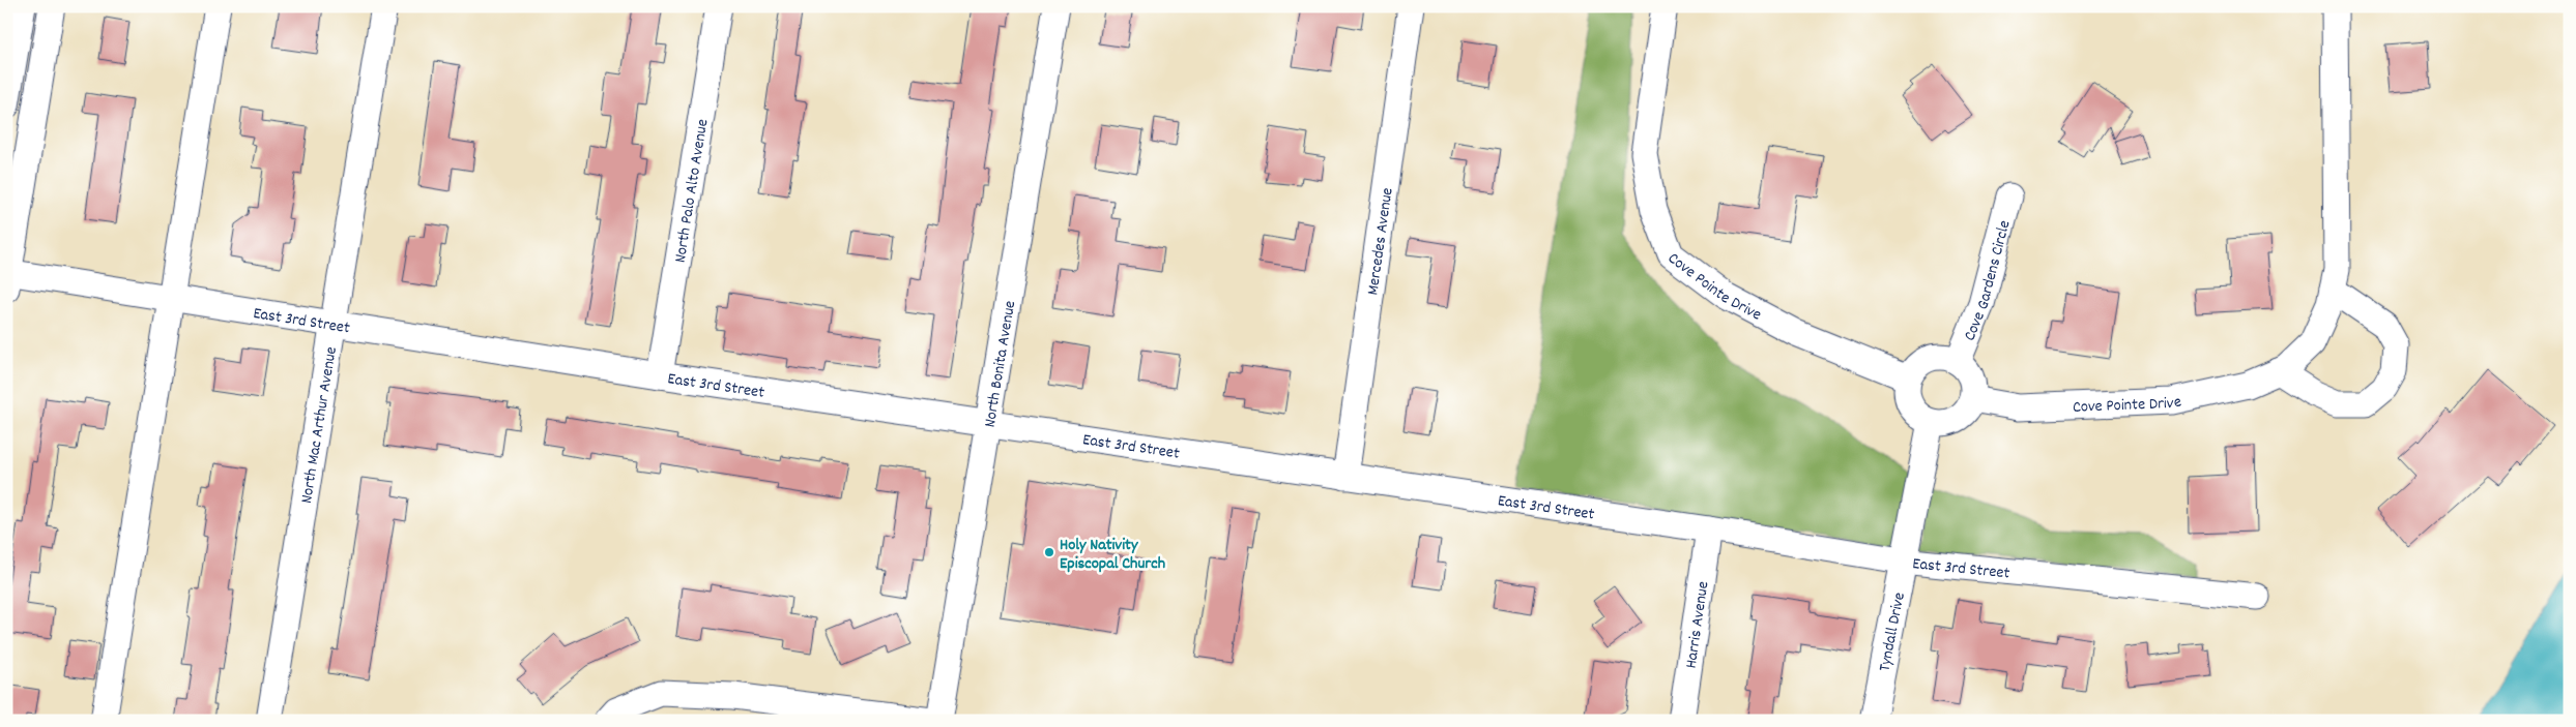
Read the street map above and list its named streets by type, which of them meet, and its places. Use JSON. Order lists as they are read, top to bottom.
{
  "streets": {
    "street": [
      "North Palo Alto Avenue",
      "Mercedes Avenue",
      "Cove Gardens Circle",
      "Cove Pointe Drive",
      "East 3rd Street",
      "North Bonita Avenue",
      "North Mac Arthur Avenue",
      "Harris Avenue",
      "Tyndall Drive"
    ]
  },
  "crossings": [
    ["North Palo Alto Avenue", "East 3rd Street"],
    ["Mercedes Avenue", "East 3rd Street"],
    ["Cove Gardens Circle", "Cove Pointe Drive"],
    ["Cove Gardens Circle", "Tyndall Drive"],
    ["Cove Pointe Drive", "Tyndall Drive"],
    ["East 3rd Street", "North Bonita Avenue"],
    ["East 3rd Street", "North Mac Arthur Avenue"],
    ["East 3rd Street", "Harris Avenue"],
    ["East 3rd Street", "Tyndall Drive"]
  ],
  "places": ["Holy Nativity Episcopal Church"]
}
